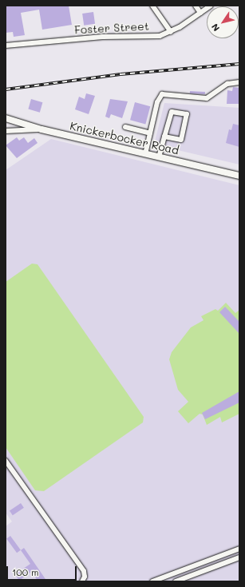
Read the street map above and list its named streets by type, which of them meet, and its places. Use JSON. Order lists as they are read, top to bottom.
{
  "streets": {
    "main road": ["Knickerbocker Road"],
    "street": ["Foster Street"]
  },
  "scale_bar": "100 m",
  "north": "bottom left"
}
